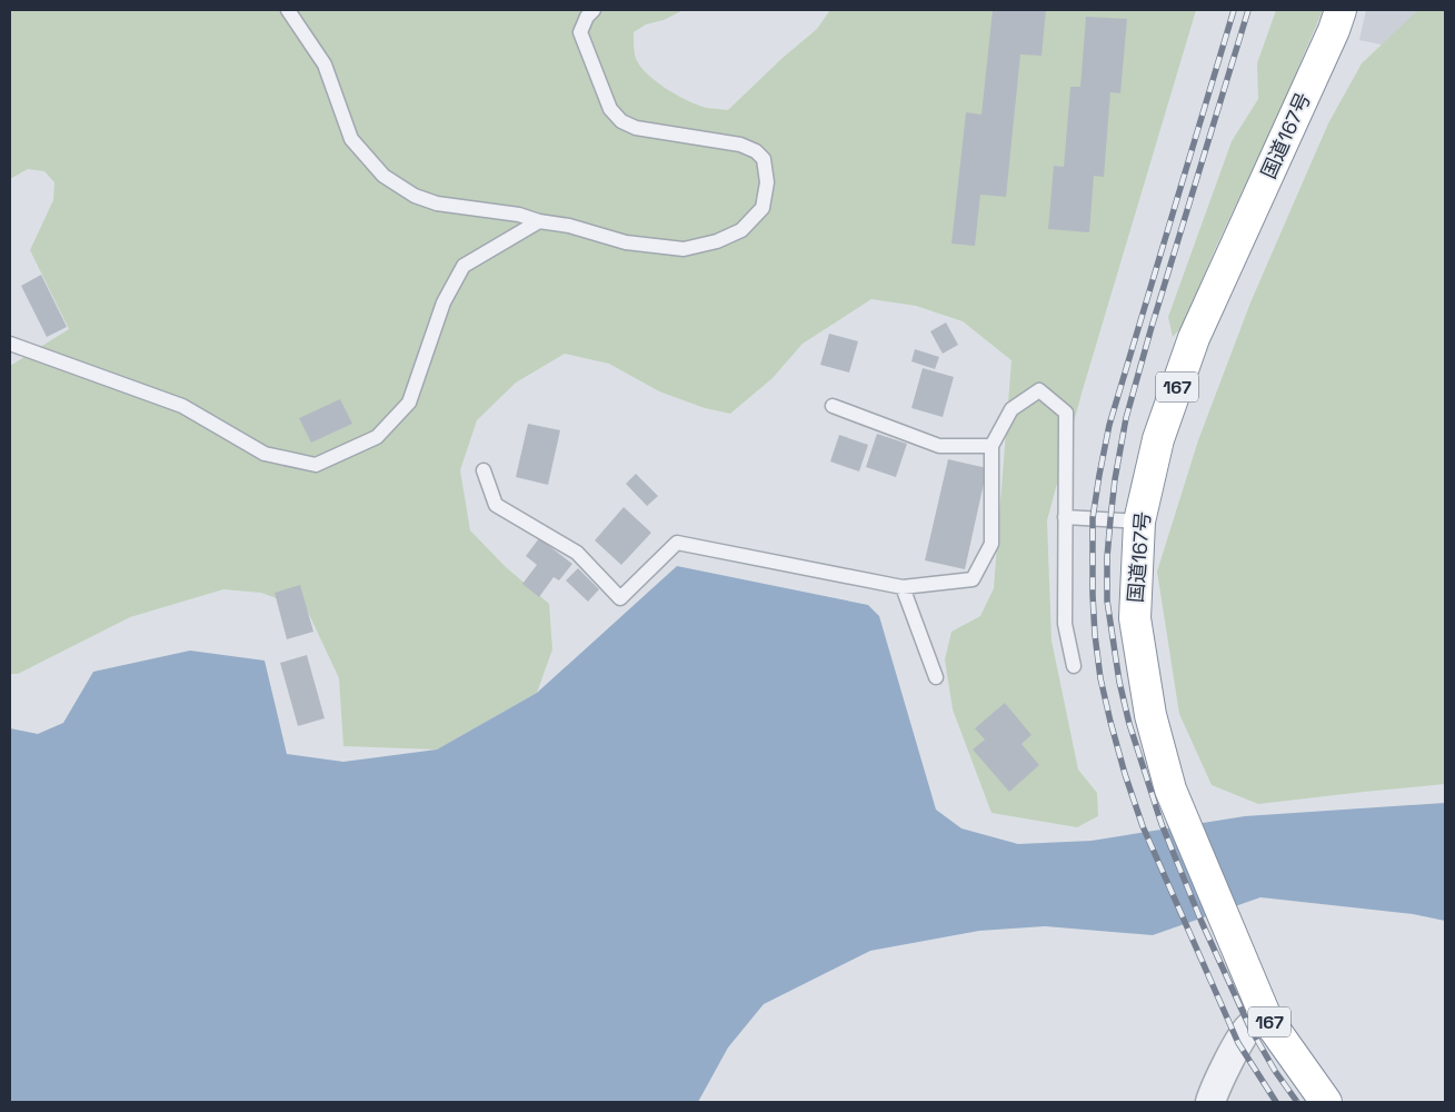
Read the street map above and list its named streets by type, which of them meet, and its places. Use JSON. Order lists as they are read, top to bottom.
{
  "streets": {
    "highway": ["国道167号", "167"]
  }
}
